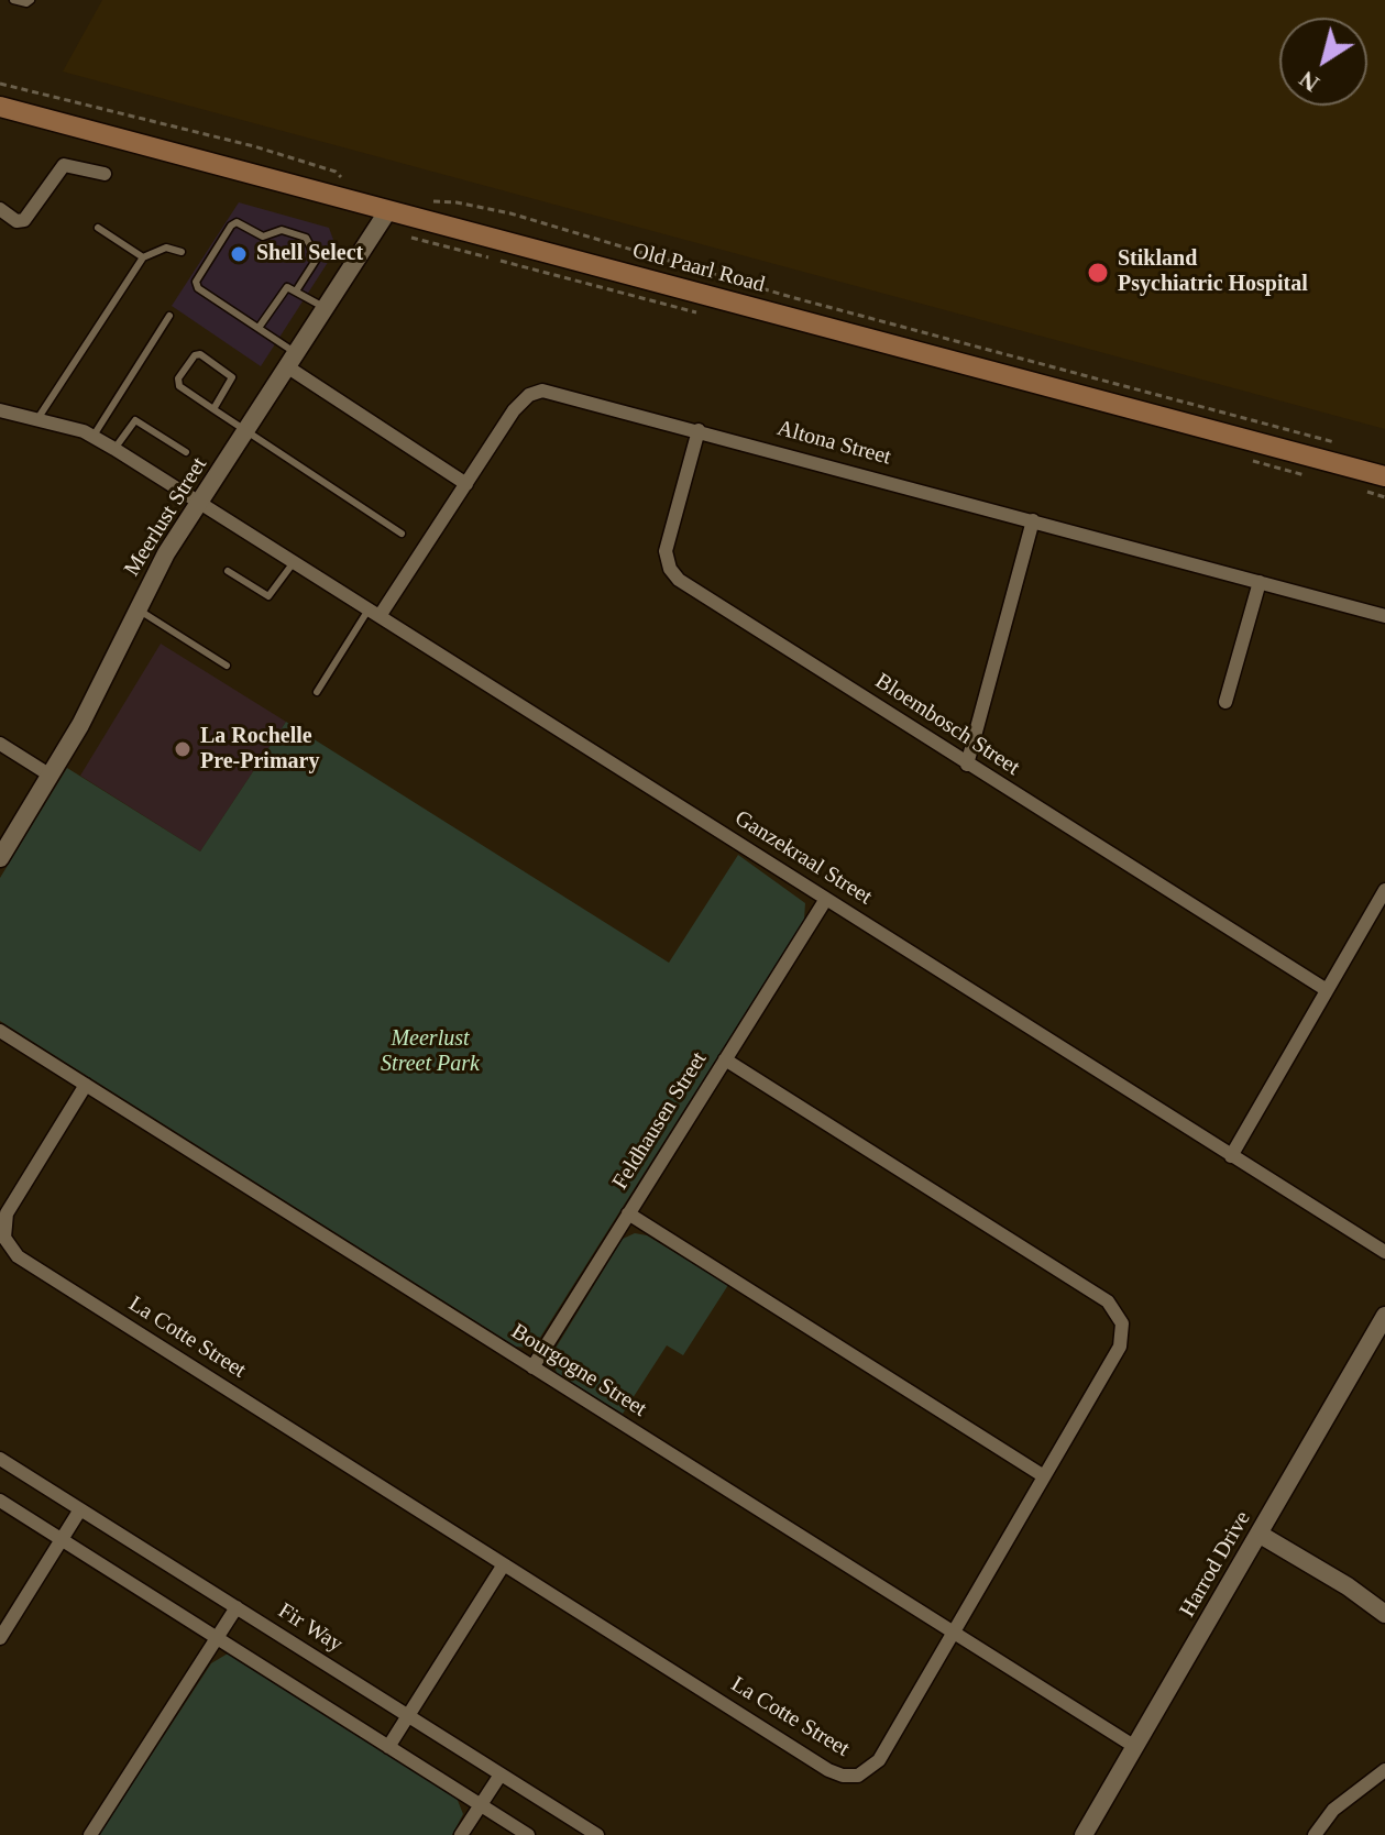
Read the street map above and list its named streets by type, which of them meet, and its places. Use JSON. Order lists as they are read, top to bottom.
{
  "streets": {
    "main road": ["Old Paarl Road"],
    "street": [
      "Altona Street",
      "Meerlust Street",
      "Bloembosch Street",
      "Ganzekraal Street",
      "Feldhausen Street",
      "La Cotte Street",
      "Bourgogne Street",
      "Harrod Drive",
      "Fir Way"
    ]
  },
  "crossings": [
    ["Old Paarl Road", "Meerlust Street"],
    ["Altona Street", "Bloembosch Street"],
    ["Altona Street", "Ganzekraal Street"],
    ["Meerlust Street", "Ganzekraal Street"],
    ["Ganzekraal Street", "Feldhausen Street"],
    ["Feldhausen Street", "La Cotte Street"],
    ["Feldhausen Street", "Bourgogne Street"],
    ["La Cotte Street", "Bourgogne Street"],
    ["Bourgogne Street", "Harrod Drive"]
  ],
  "parks": ["Meerlust Street Park"],
  "places": ["Shell Select", "Stikland Psychiatric Hospital", "La Rochelle Pre-Primary"],
  "north": "bottom left"
}
